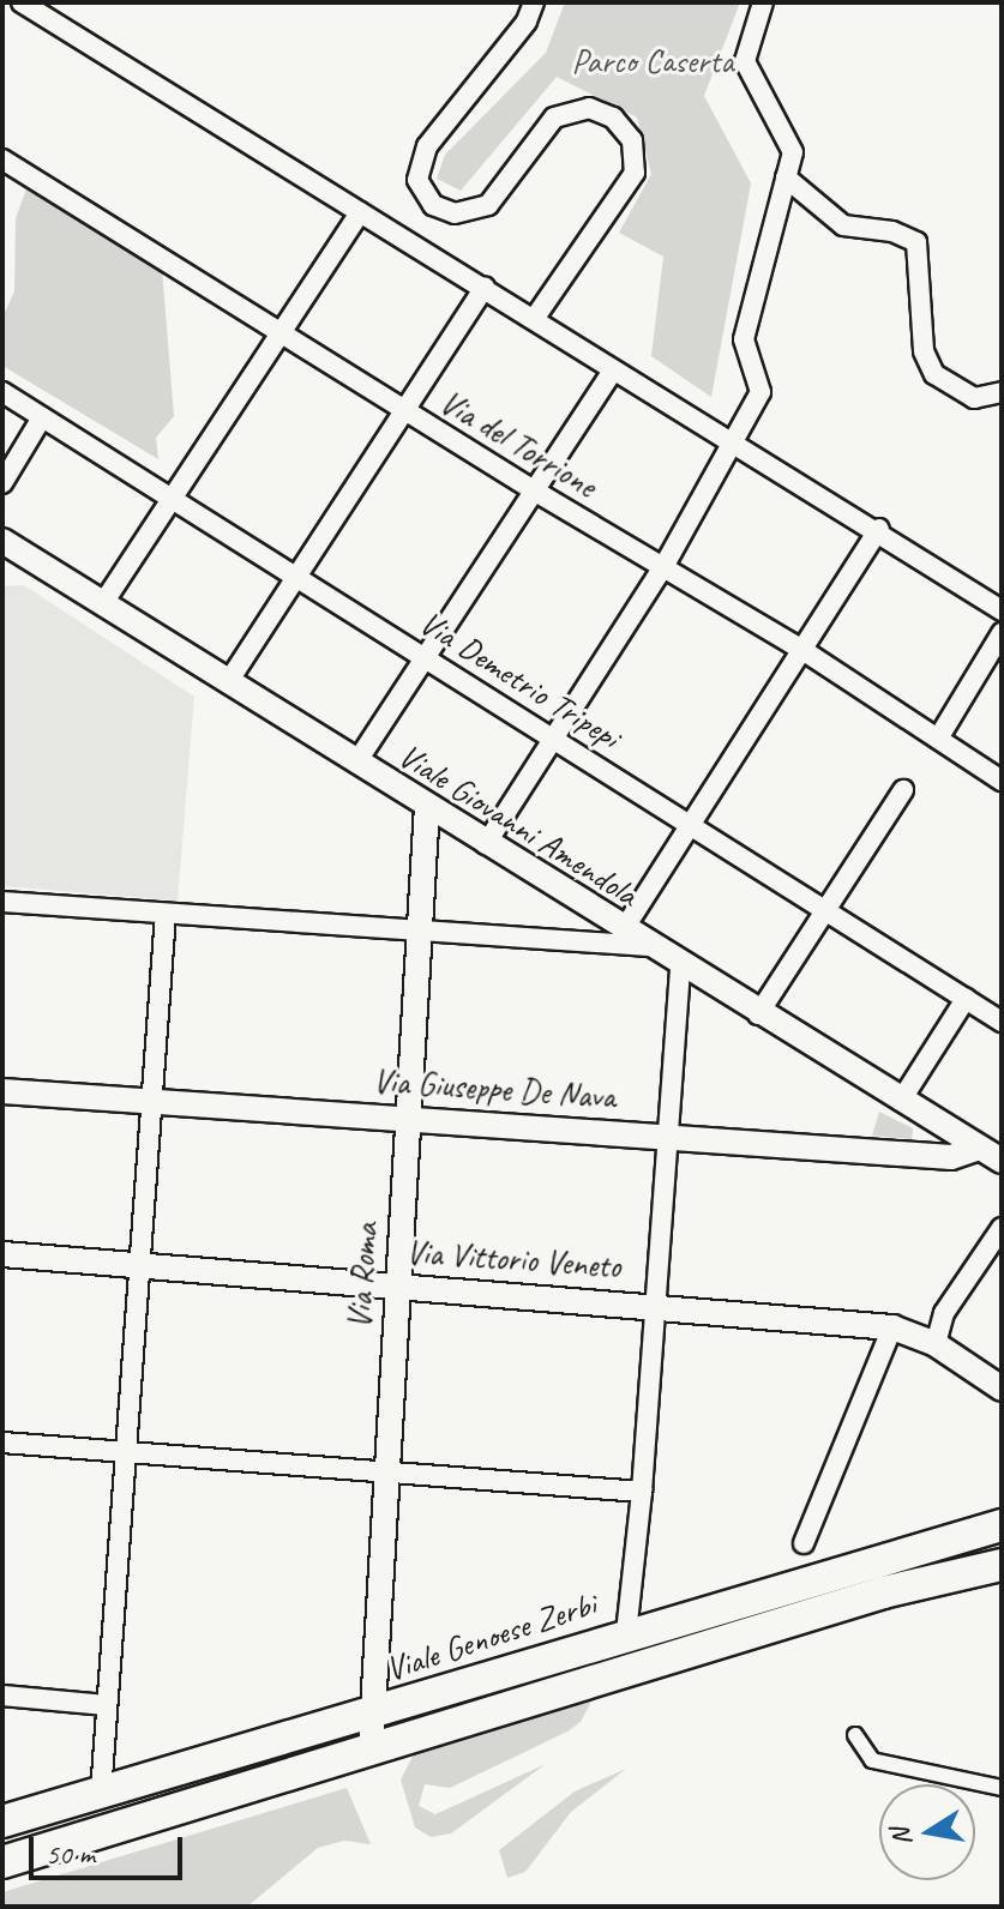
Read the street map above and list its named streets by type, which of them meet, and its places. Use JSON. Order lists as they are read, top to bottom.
{
  "streets": {
    "main road": ["Viale Genoese Zerbi"],
    "street": [
      "Via del Torrione",
      "Via Demetrio Tripepi",
      "Viale Giovanni Amendola",
      "Via Giuseppe De Nava",
      "Via Vittorio Veneto",
      "Via Roma"
    ]
  },
  "crossings": [
    ["Viale Giovanni Amendola", "Via Giuseppe De Nava"],
    ["Viale Giovanni Amendola", "Via Roma"],
    ["Via Giuseppe De Nava", "Via Roma"],
    ["Via Vittorio Veneto", "Via Roma"],
    ["Via Roma", "Viale Genoese Zerbi"]
  ],
  "parks": ["Parco Caserta"],
  "scale_bar": "50 m",
  "north": "left"
}
